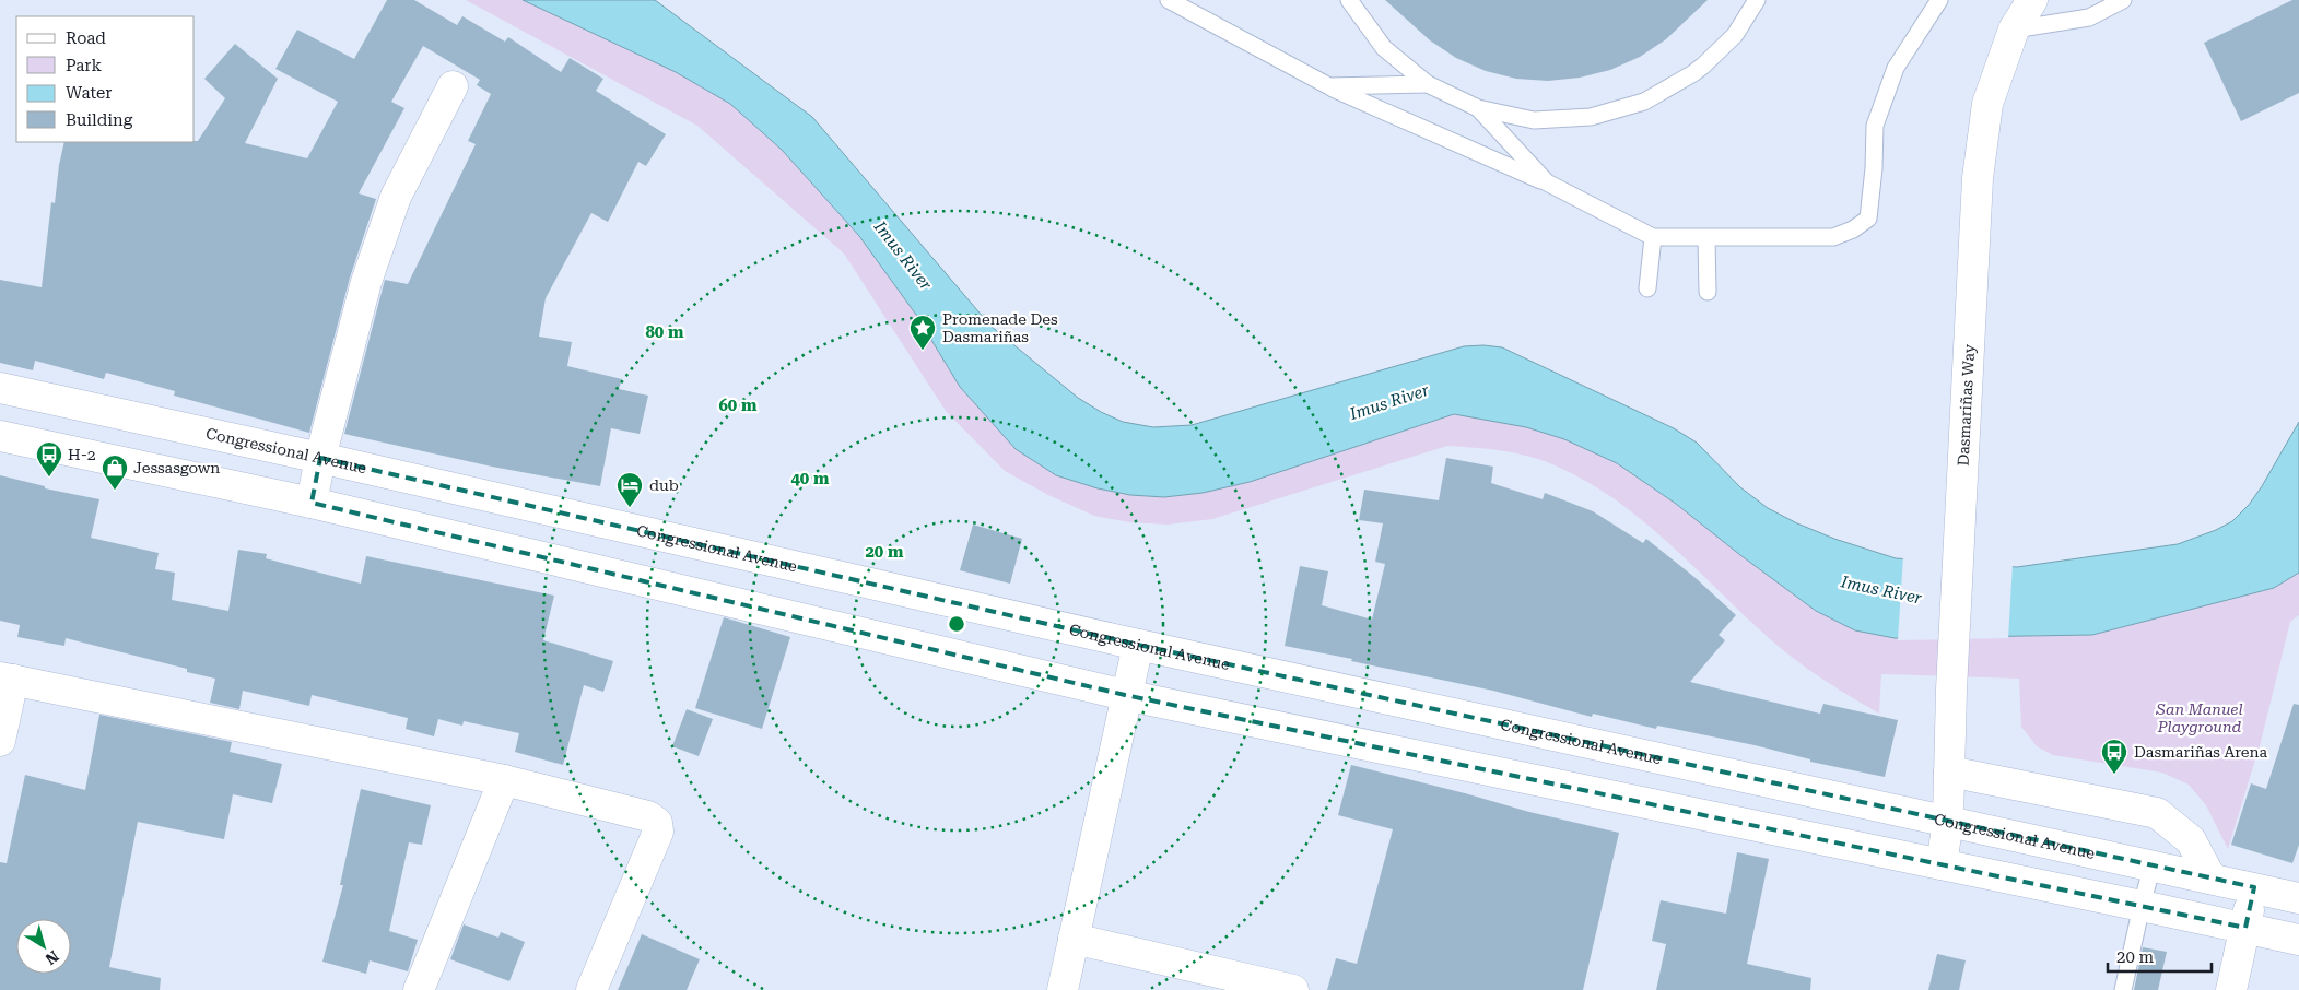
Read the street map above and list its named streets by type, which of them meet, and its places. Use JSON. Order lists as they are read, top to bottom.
{
  "streets": {
    "main road": ["Dasmariñas Way", "Congressional Avenue"]
  },
  "crossings": [
    ["Dasmariñas Way", "Congressional Avenue"]
  ],
  "water": ["Imus River"],
  "parks": ["San Manuel Playground"],
  "places": {
    "place": ["Promenade Des Dasmariñas"],
    "bus stop": ["H-2", "Dasmariñas Arena"],
    "shop": ["Jessasgown"],
    "hotel": ["dub"]
  },
  "legend": [
    "Road",
    "Park",
    "Water",
    "Building"
  ],
  "scale_bar": "20 m",
  "north": "bottom right",
  "rings": [
    "80 m",
    "60 m",
    "40 m",
    "20 m"
  ]
}
